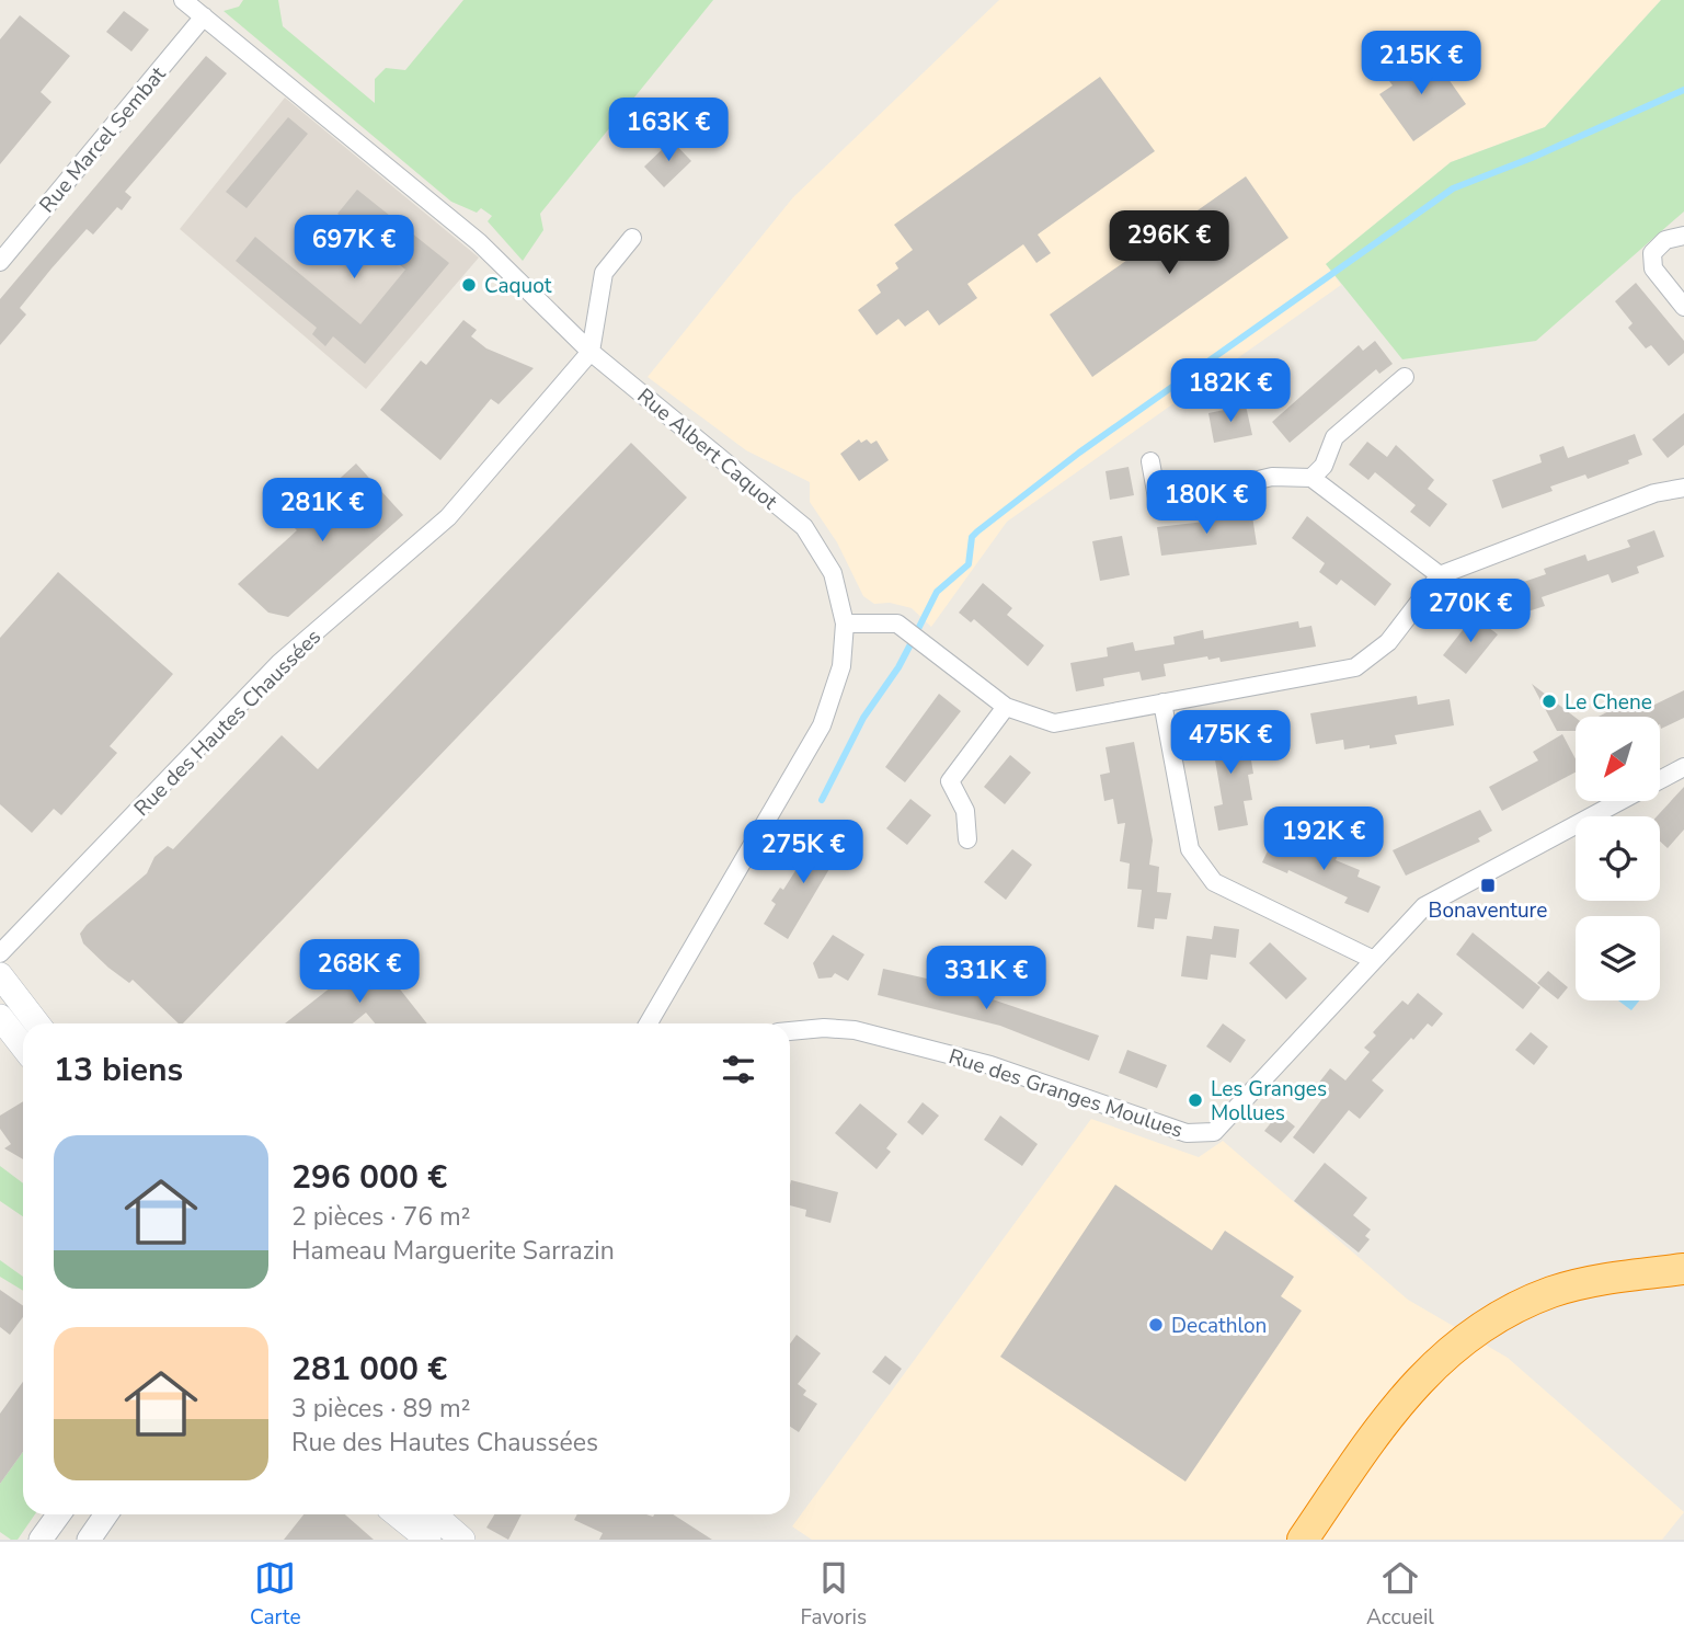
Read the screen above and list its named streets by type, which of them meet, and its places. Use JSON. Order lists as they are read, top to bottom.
{
  "streets": {
    "street": [
      "Rue Marcel Sembat",
      "Rue Albert Caquot",
      "Rue des Hautes Chaussées",
      "Rue des Granges Moulues"
    ]
  },
  "crossings": [
    ["Rue Marcel Sembat", "Rue Albert Caquot"],
    ["Rue Albert Caquot", "Rue des Hautes Chaussées"]
  ],
  "places": {
    "other": [
      "Caquot",
      "Le Chene",
      "Les Granges Mollues",
      "Decathlon"
    ],
    "transit": ["Bonaventure"]
  },
  "north": "bottom left",
  "page": {
    "price": [
      "215K €",
      "163K €",
      "296K €",
      "697K €",
      "182K €",
      "180K €",
      "281K €",
      "270K €",
      "475K €",
      "192K €",
      "275K €",
      "268K €",
      "331K €"
    ],
    "heading": "13 biens",
    "list": [
      {
        "name": "296 000 €",
        "note": "2 pièces · 76 m² · Hameau Marguerite Sarrazin"
      },
      {
        "name": "281 000 €",
        "note": "3 pièces · 89 m² · Rue des Hautes Chaussées"
      }
    ],
    "tabs": ["Carte", "Favoris", "Accueil"]
  }
}
